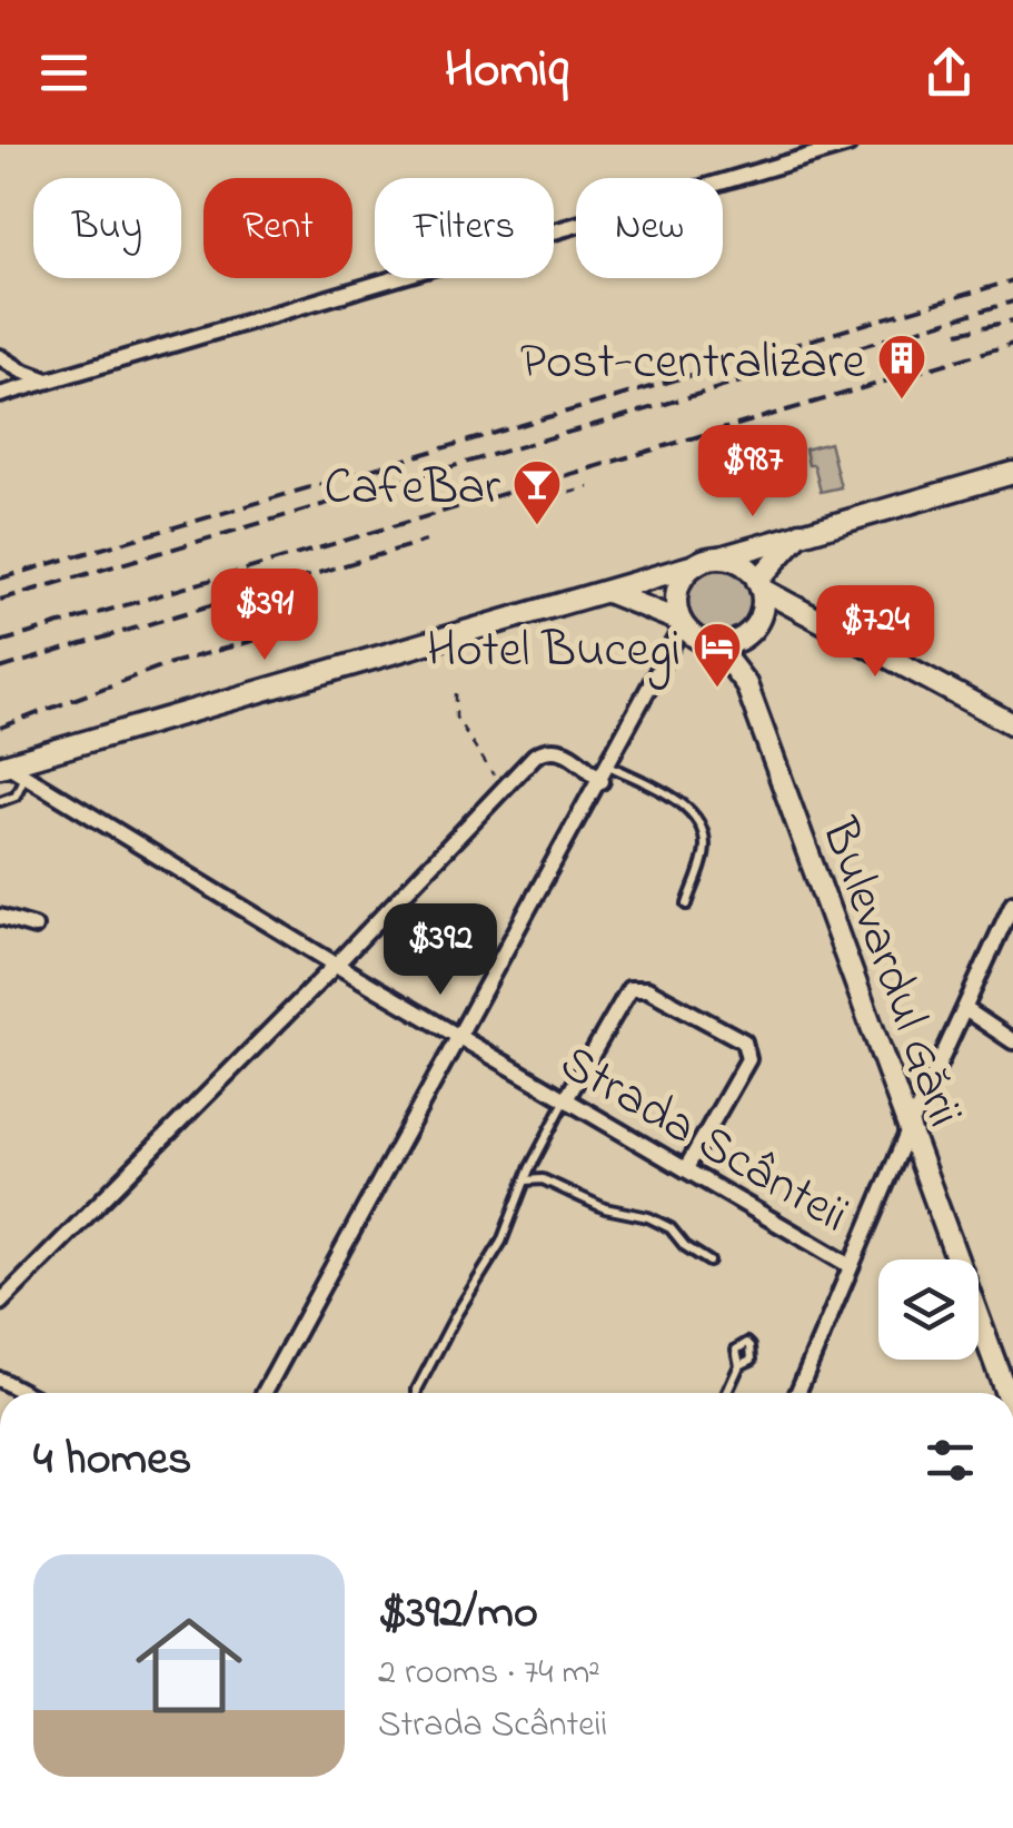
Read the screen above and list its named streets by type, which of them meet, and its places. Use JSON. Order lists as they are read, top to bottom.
{
  "streets": {
    "main road": ["Bulevardul Gării"],
    "street": ["Strada Scânteii"]
  },
  "places": {
    "building": ["Post-centralizare"],
    "bar": ["CafeBar"],
    "hotel": ["Hotel Bucegi"]
  },
  "page": {
    "header": "Homiq",
    "chip": [
      "Buy",
      "Rent",
      "Filters",
      "New"
    ],
    "price": [
      "$987",
      "$391",
      "$724",
      "$392"
    ],
    "heading": "4 homes",
    "list": [
      {
        "name": "$392/mo",
        "note": "2 rooms · 74 m² · Strada Scânteii"
      }
    ]
  }
}
